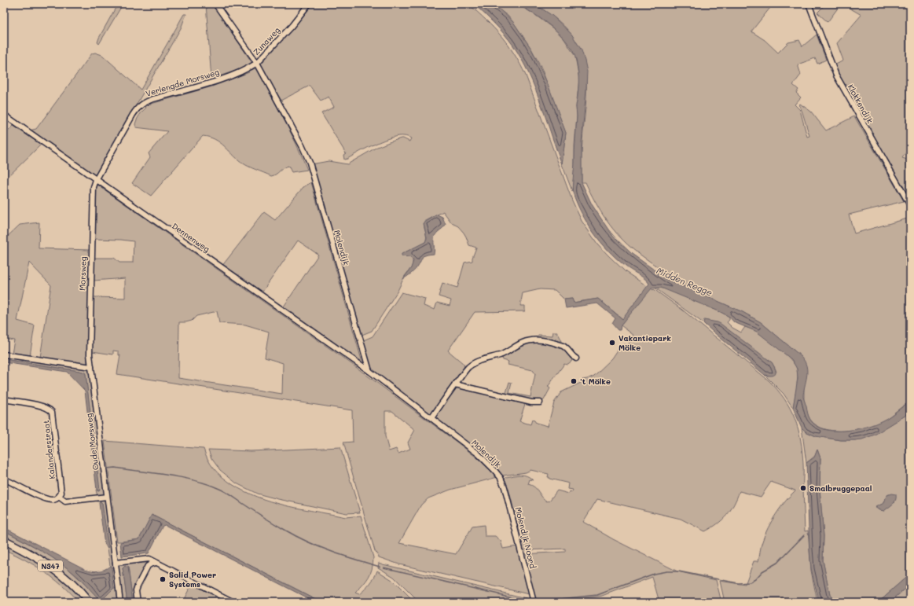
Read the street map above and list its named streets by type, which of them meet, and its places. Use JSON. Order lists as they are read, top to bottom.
{
  "streets": {
    "main road": ["N347"],
    "street": [
      "Zunaweg",
      "Verlengde Morsweg",
      "Klokkendijk",
      "Dennenweg",
      "Molendijk",
      "Morsweg",
      "Oude Morsweg",
      "Kalanderstraat",
      "Molendijk Noord"
    ]
  },
  "crossings": [
    ["Zunaweg", "Verlengde Morsweg"],
    ["Zunaweg", "Molendijk"],
    ["Verlengde Morsweg", "Dennenweg"],
    ["Verlengde Morsweg", "Molendijk"],
    ["Verlengde Morsweg", "Morsweg"],
    ["Dennenweg", "Molendijk"],
    ["Dennenweg", "Morsweg"],
    ["Molendijk", "Molendijk Noord"],
    ["Morsweg", "Oude Morsweg"]
  ],
  "water": ["Midden Regge"],
  "places": [
    "Vakantiepark Mölke",
    "'t Mölke",
    "Smalbruggepaal",
    "Solid Power Systems"
  ]
}
